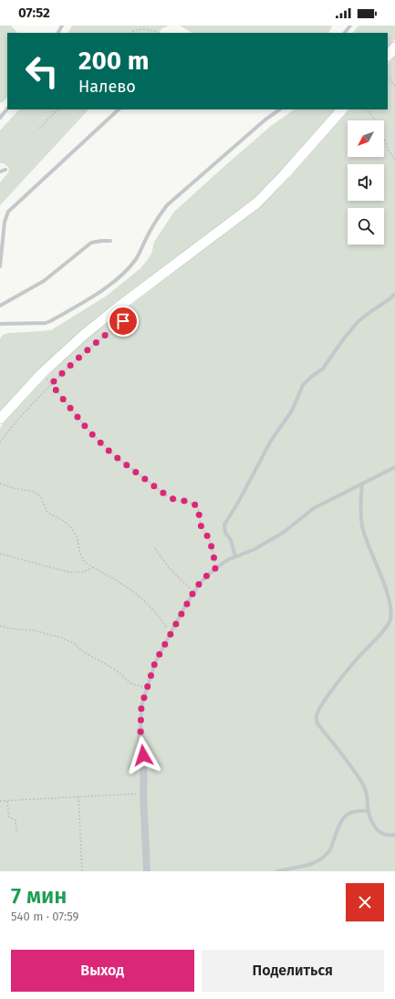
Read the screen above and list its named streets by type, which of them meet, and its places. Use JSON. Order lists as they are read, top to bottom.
{
  "north": "bottom left",
  "page": {
    "status": "07:52",
    "turn": ["200 m", "Налево"],
    "heading": ["7 мин", "540 m · 07:59"],
    "buttons": ["Выход", "Поделиться"]
  }
}
